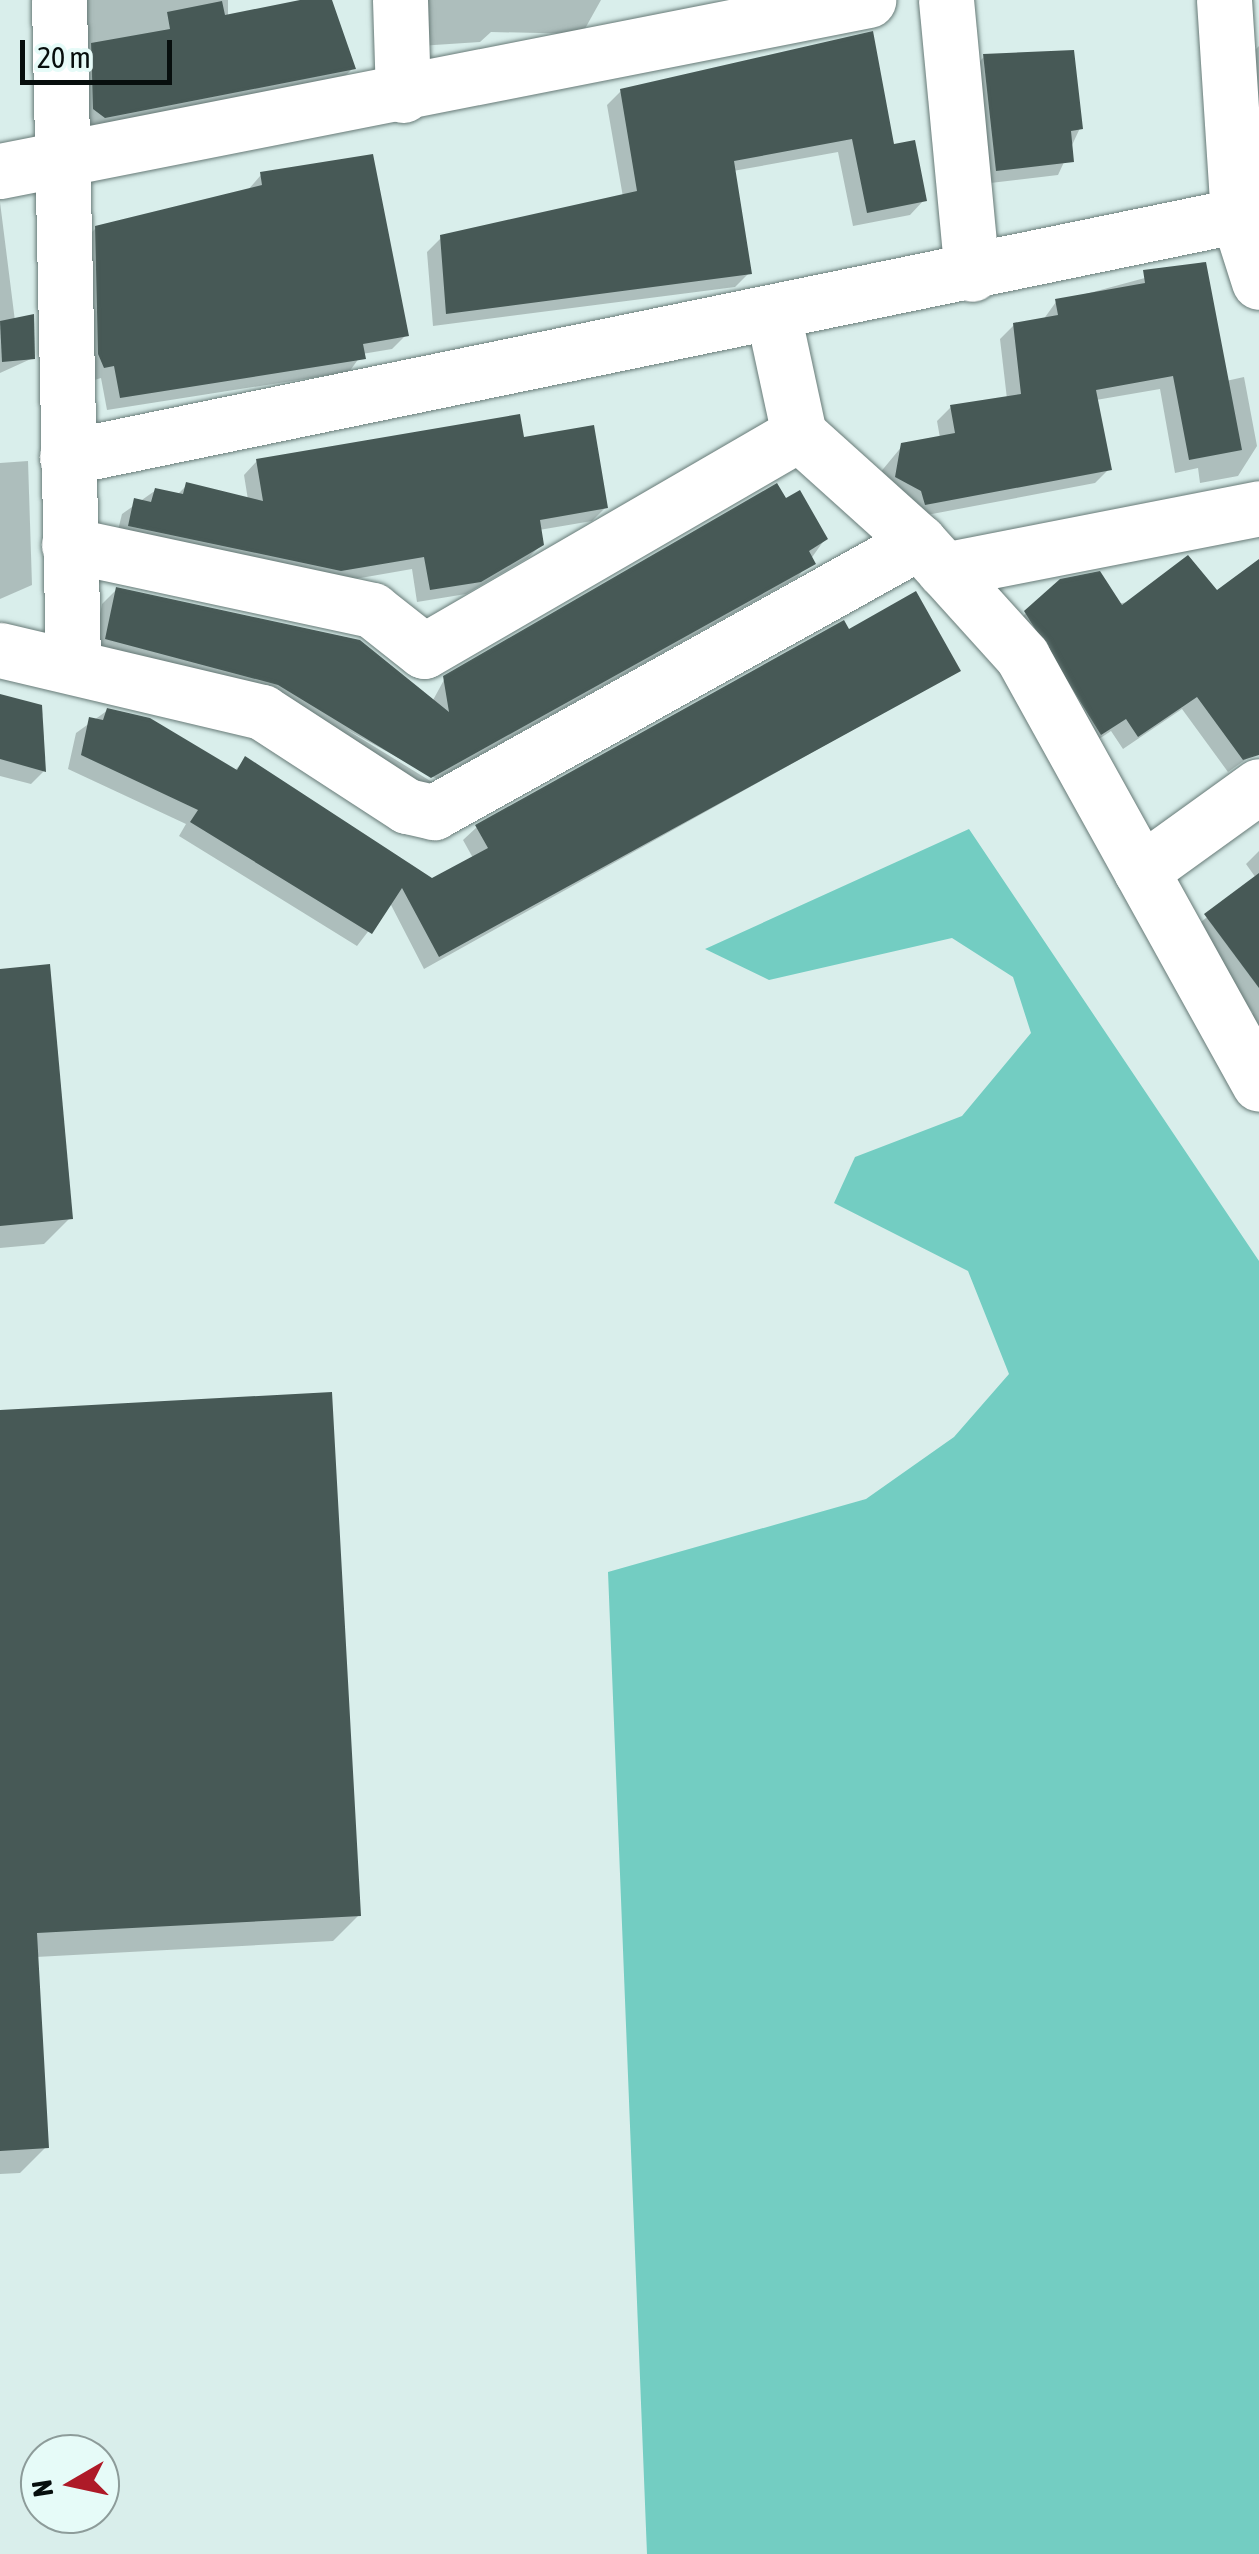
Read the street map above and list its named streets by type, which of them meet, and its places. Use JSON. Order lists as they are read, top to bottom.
{
  "scale_bar": "20 m",
  "north": "left"
}
